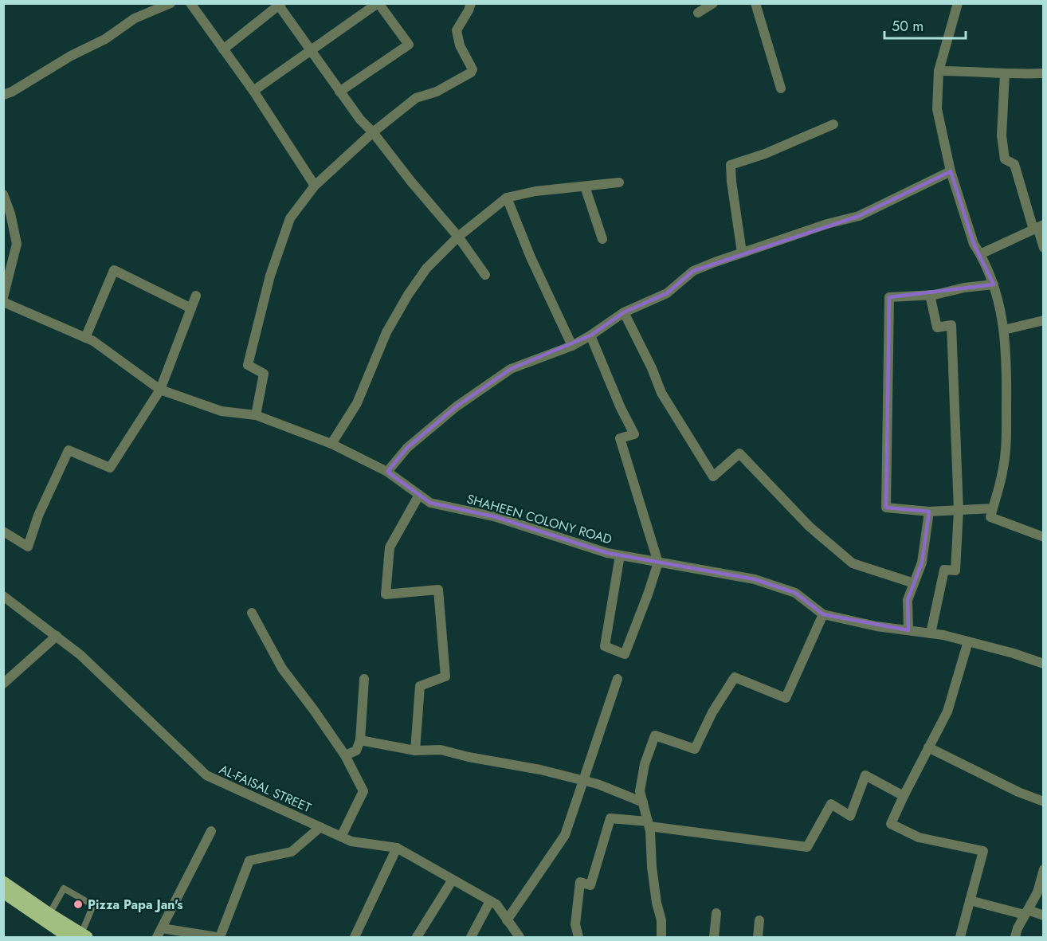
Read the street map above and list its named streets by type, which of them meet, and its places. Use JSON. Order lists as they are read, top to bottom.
{
  "streets": {
    "street": ["SHAHEEN COLONY ROAD", "AL-FAISAL STREET"]
  },
  "places": ["Pizza Papa Jan's"],
  "scale_bar": "50 m"
}
